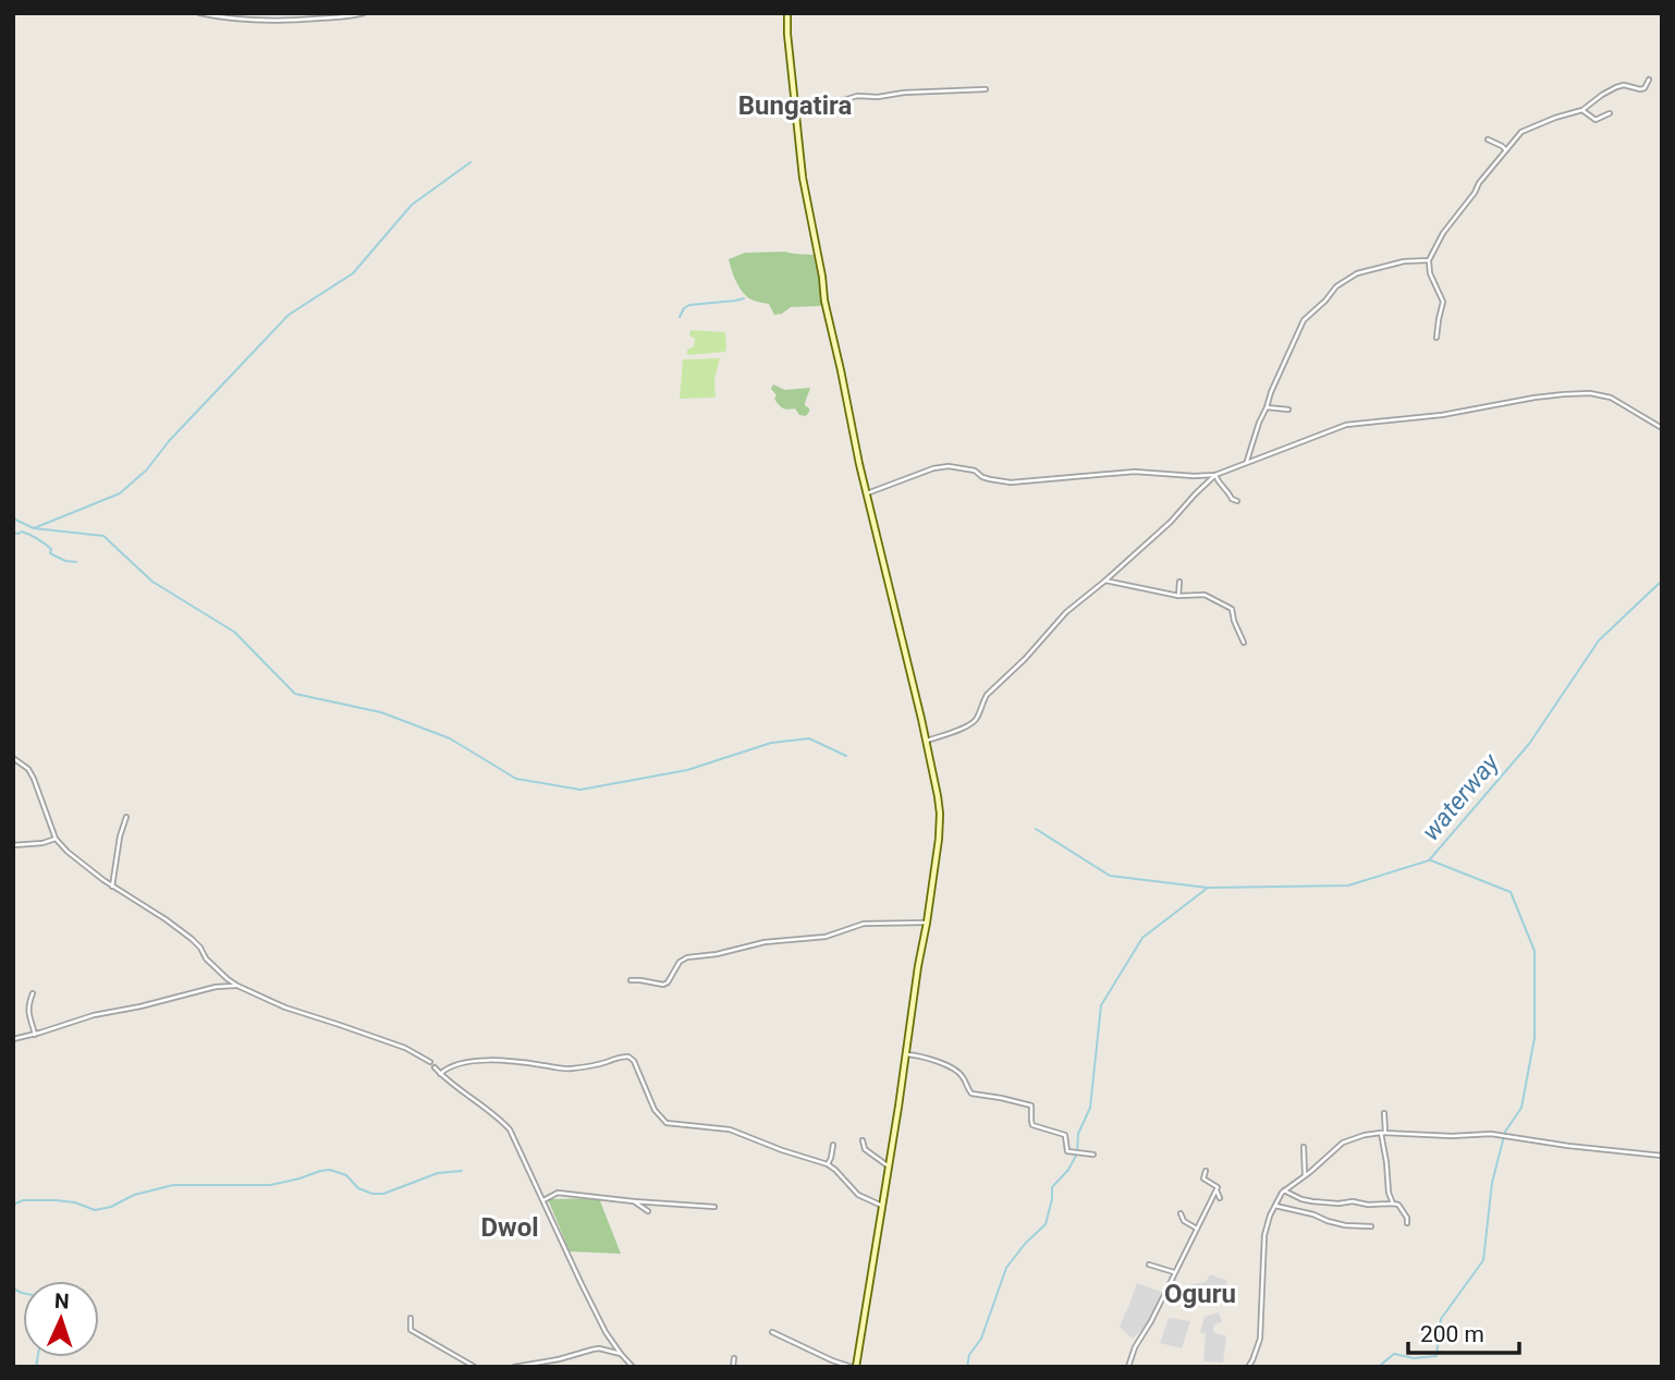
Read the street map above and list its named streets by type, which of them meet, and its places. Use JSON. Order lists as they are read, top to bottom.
{
  "districts": ["Bungatira", "Dwol", "Oguru"],
  "water": ["waterway"],
  "scale_bar": "200 m",
  "north": "top"
}
